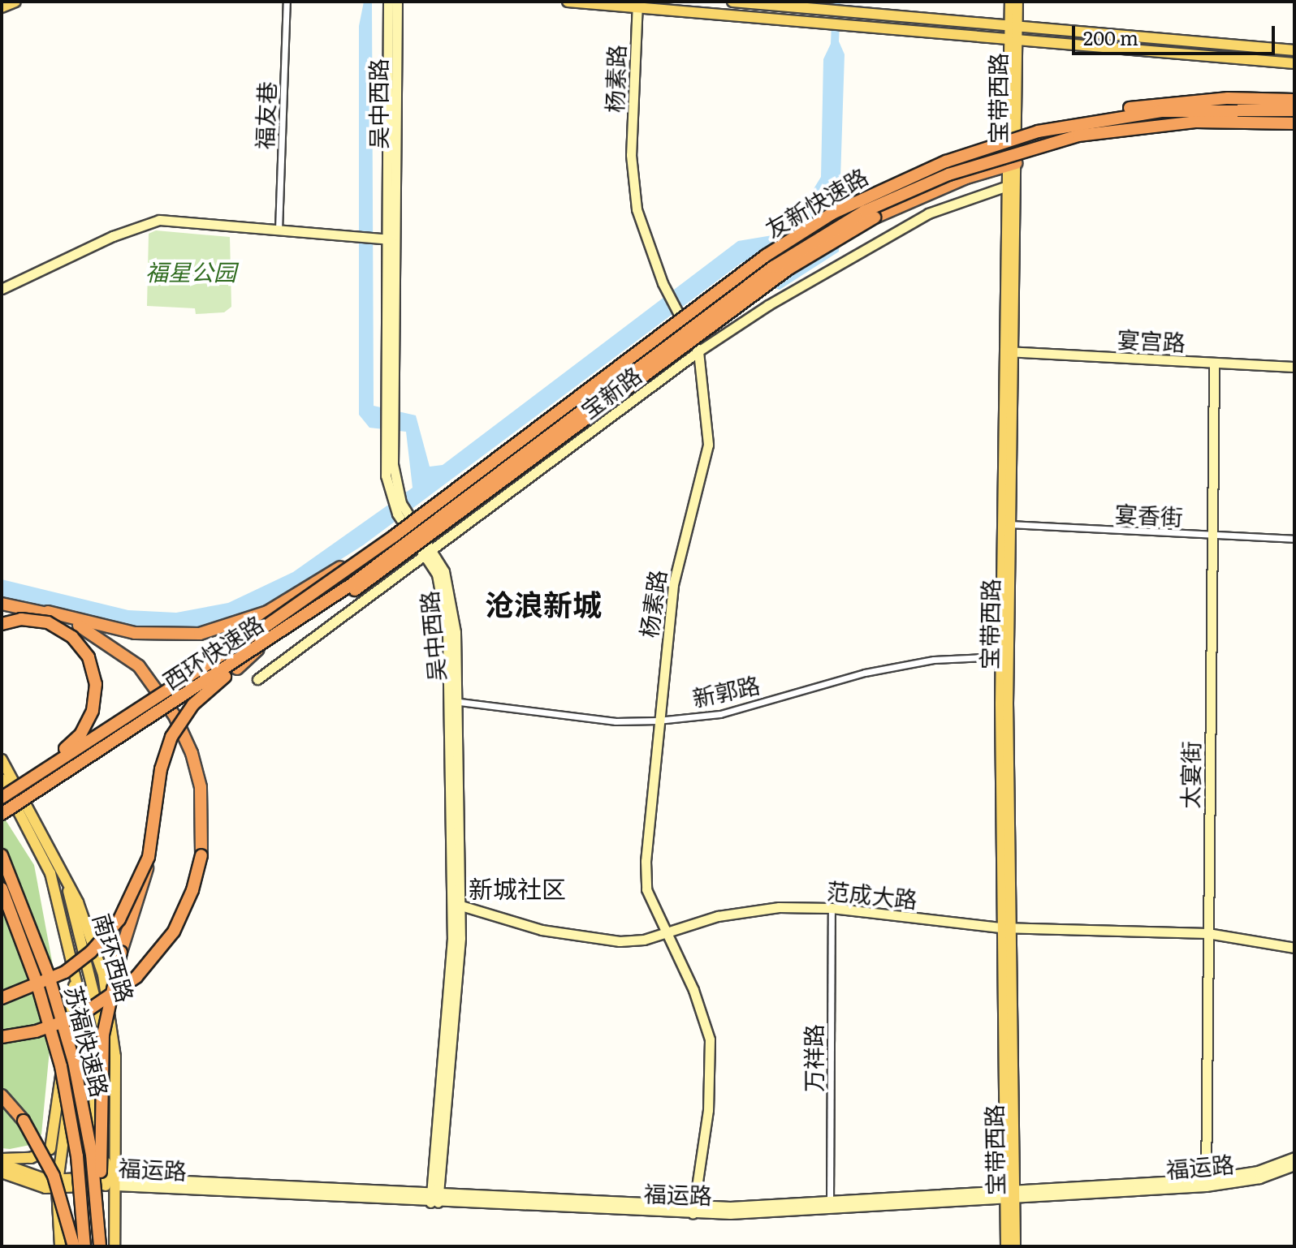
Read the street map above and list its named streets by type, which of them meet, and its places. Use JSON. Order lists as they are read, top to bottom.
{
  "streets": {
    "highway": ["友新快速路", "西环快速路", "苏福快速路"],
    "main road": ["宝带西路", "南环西路", "福运路"],
    "street": [
      "杨素路",
      "吴中西路",
      "福友巷",
      "宴宫路",
      "宝新路",
      "宴香街",
      "新郭路",
      "太宴街",
      "范成大路",
      "万祥路"
    ]
  },
  "crossings": [
    ["杨素路", "宝新路"],
    ["杨素路", "新郭路"],
    ["杨素路", "范成大路"],
    ["杨素路", "福运路"],
    ["宝带西路", "宴宫路"],
    ["宝带西路", "宝新路"],
    ["宝带西路", "宴香街"],
    ["宝带西路", "新郭路"],
    ["宝带西路", "范成大路"],
    ["宝带西路", "福运路"],
    ["吴中西路", "宝新路"],
    ["吴中西路", "新郭路"],
    ["吴中西路", "范成大路"],
    ["吴中西路", "福运路"],
    ["友新快速路", "西环快速路"],
    ["宴宫路", "太宴街"],
    ["宴香街", "太宴街"],
    ["太宴街", "范成大路"],
    ["太宴街", "福运路"],
    ["范成大路", "万祥路"],
    ["南环西路", "福运路"],
    ["万祥路", "福运路"]
  ],
  "districts": ["沧浪新城", "新城社区"],
  "parks": ["福星公园"],
  "scale_bar": "200 m"
}
